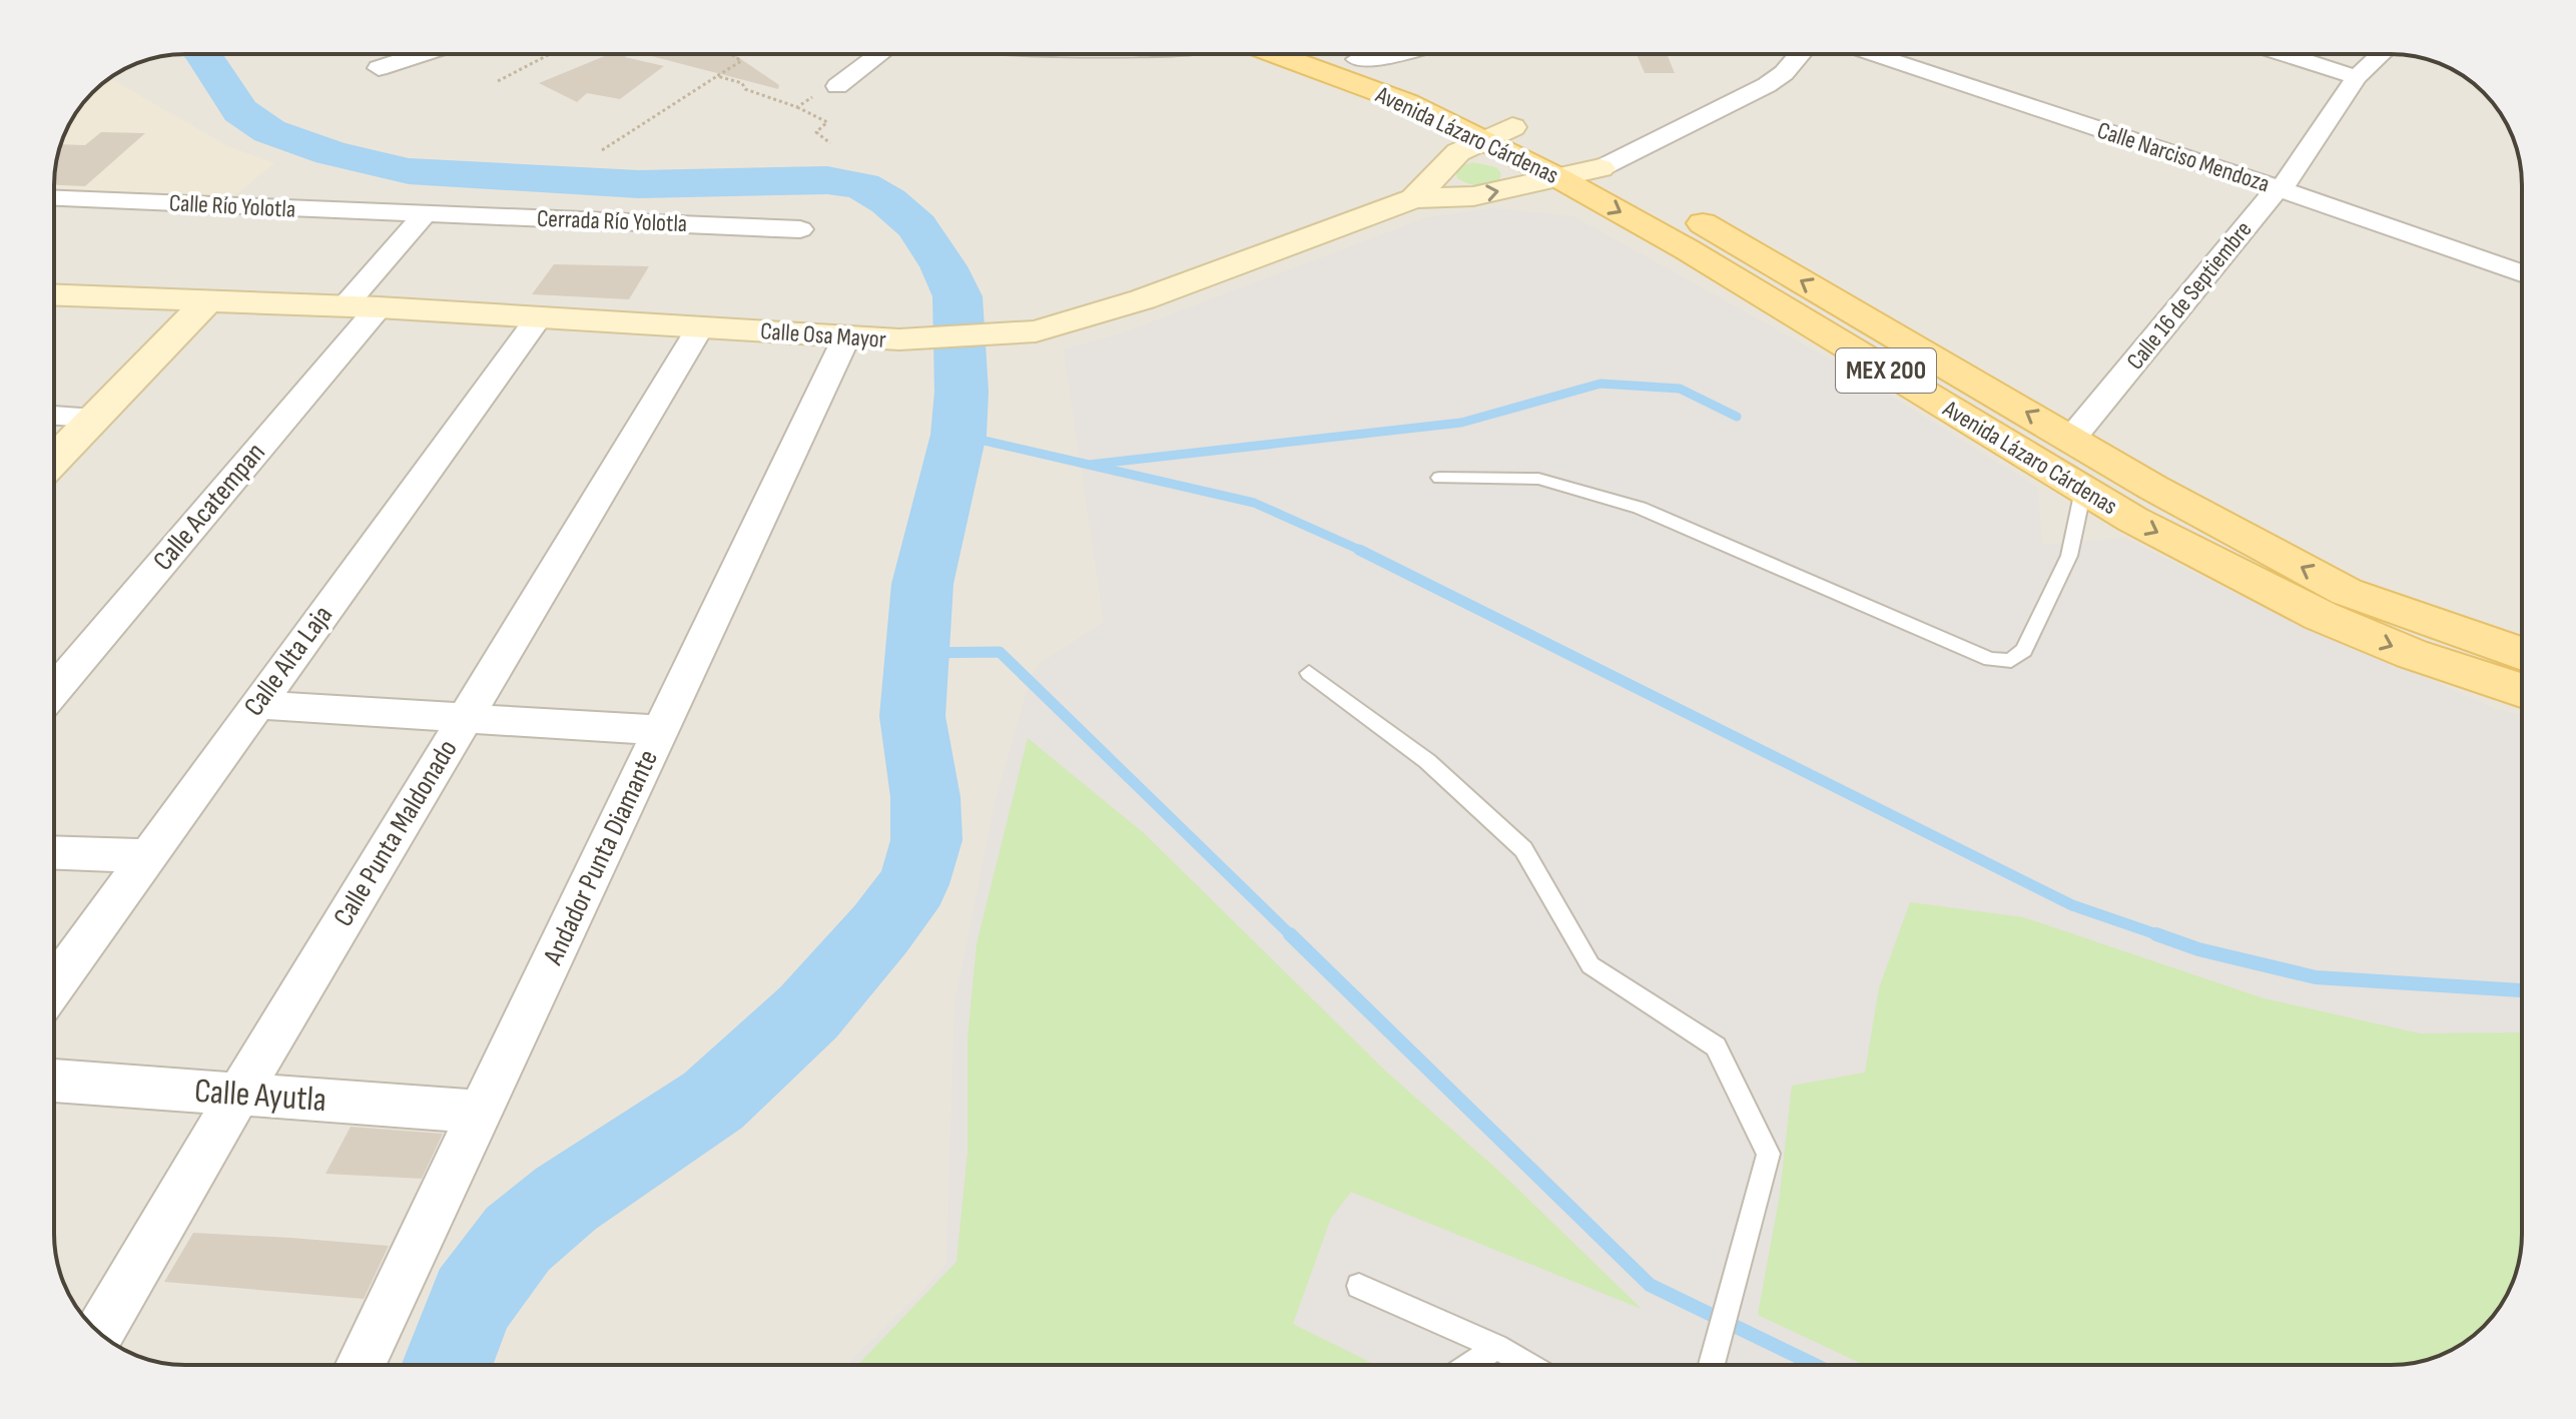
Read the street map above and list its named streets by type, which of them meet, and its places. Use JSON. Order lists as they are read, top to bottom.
{
  "streets": {
    "main road": ["Avenida Lázaro Cárdenas", "Calle Osa Mayor", "MEX 200"],
    "street": [
      "Calle Narciso Mendoza",
      "Calle Río Yolotla",
      "Cerrada Río Yolotla",
      "Calle 16 de Septiembre",
      "Calle Acatempan",
      "Calle Alta Laja",
      "Calle Punta Maldonado",
      "Andador Punta Diamante",
      "Calle Ayutla"
    ]
  },
  "crossings": [
    ["Avenida Lázaro Cárdenas", "Calle 16 de Septiembre"],
    ["Avenida Lázaro Cárdenas", "Calle Osa Mayor"],
    ["Calle Narciso Mendoza", "Calle 16 de Septiembre"],
    ["Calle Río Yolotla", "Cerrada Río Yolotla"],
    ["Calle Osa Mayor", "Calle Acatempan"],
    ["Calle Osa Mayor", "Calle Alta Laja"],
    ["Calle Osa Mayor", "Calle Punta Maldonado"],
    ["Calle Osa Mayor", "Andador Punta Diamante"],
    ["Calle Punta Maldonado", "Calle Ayutla"],
    ["Andador Punta Diamante", "Calle Ayutla"]
  ]
}
